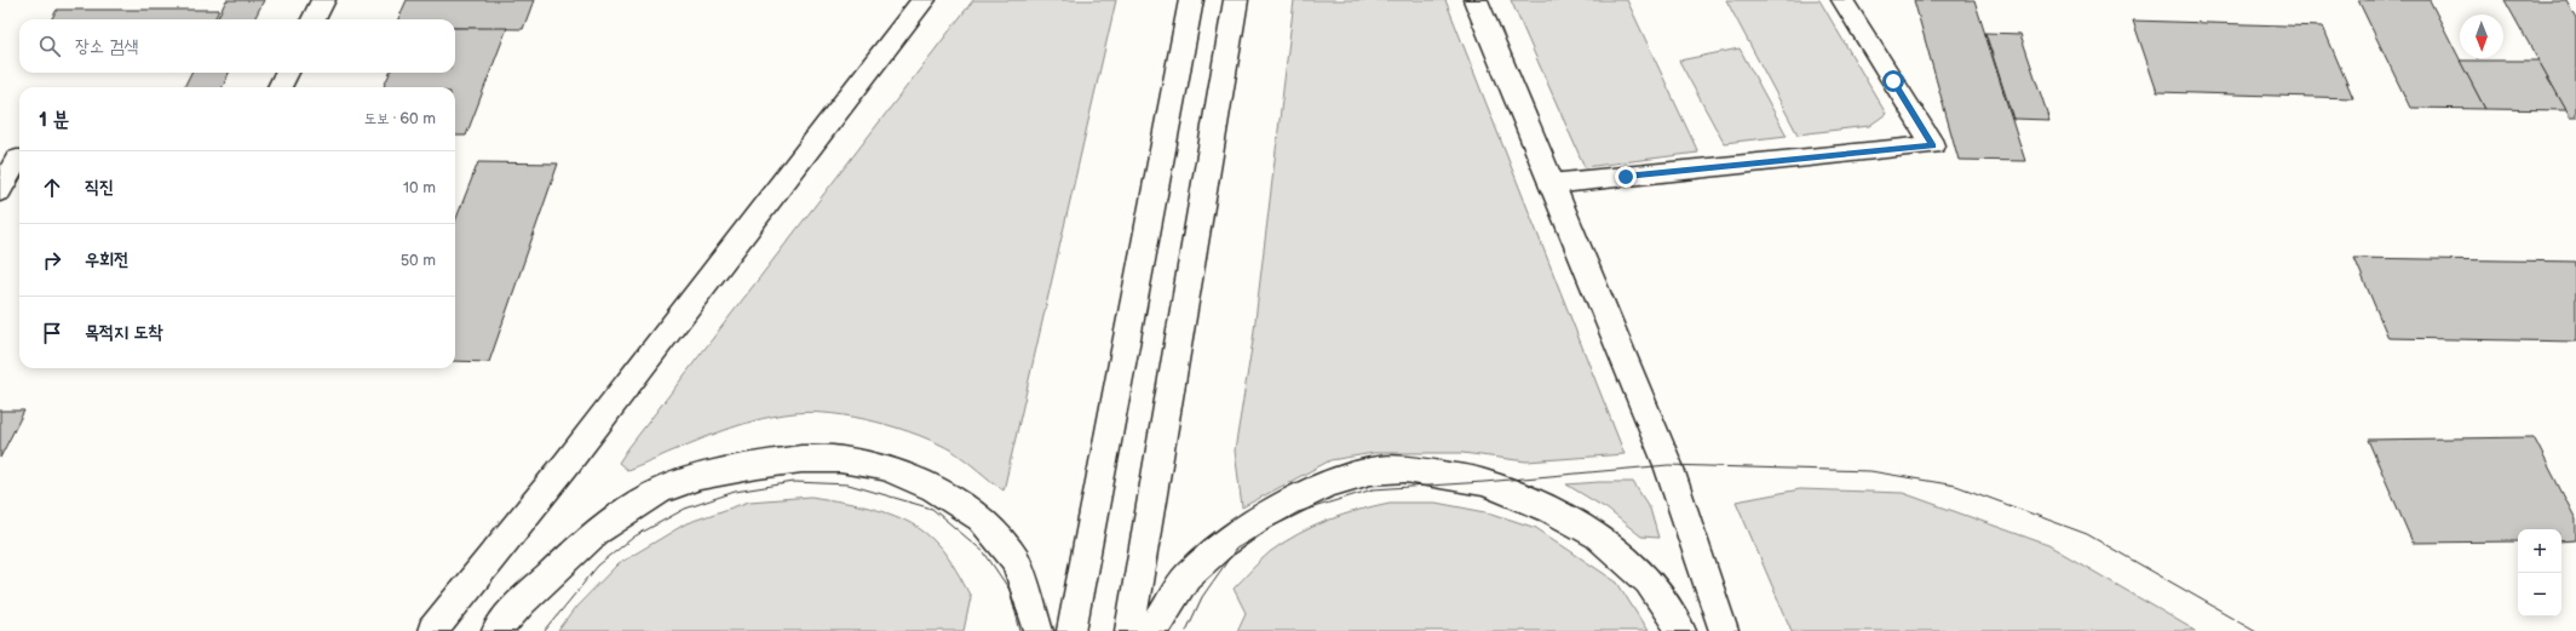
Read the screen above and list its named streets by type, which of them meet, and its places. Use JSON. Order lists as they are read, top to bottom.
{
  "north": "bottom",
  "page": {
    "search": "장소 검색",
    "heading": ["1 분", "도보 · 60 m"],
    "list": [
      ["직진", "10 m"],
      ["우회전", "50 m"],
      "목적지 도착"
    ],
    "map_buttons": ["+", "−"]
  }
}
